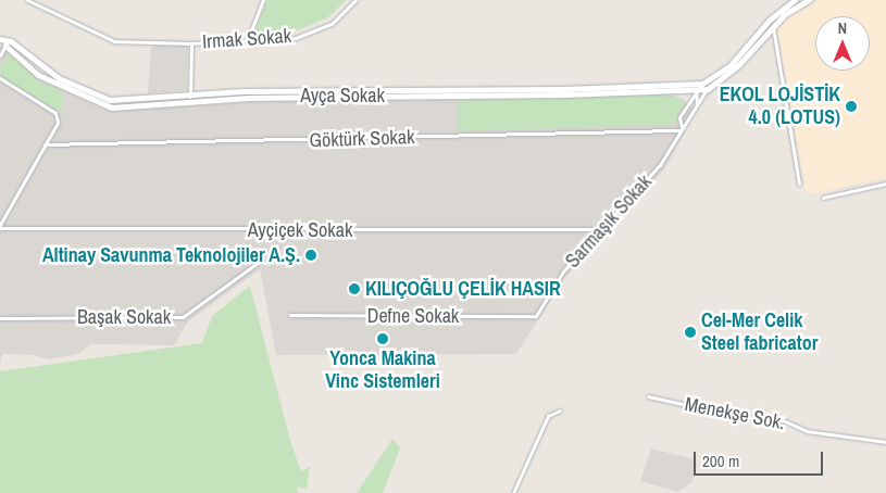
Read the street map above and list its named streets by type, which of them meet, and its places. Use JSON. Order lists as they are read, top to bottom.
{
  "streets": {
    "street": [
      "Irmak Sokak",
      "Ayça Sokak",
      "Göktürk Sokak",
      "Sarmaşık Sokak",
      "Ayçiçek Sokak",
      "Defne Sokak",
      "Başak Sokak",
      "Menekşe Sok."
    ]
  },
  "crossings": [
    ["Ayça Sokak", "Sarmaşık Sokak"],
    ["Göktürk Sokak", "Sarmaşık Sokak"],
    ["Sarmaşık Sokak", "Ayçiçek Sokak"],
    ["Sarmaşık Sokak", "Defne Sokak"]
  ],
  "places": [
    "EKOL LOJİSTİK 4.0 (LOTUS)",
    "Altinay Savunma Teknolojiler A.Ş.",
    "KILIÇOĞLU ÇELİK HASIR",
    "Cel-Mer Celik Steel fabricator",
    "Yonca Makina Vinc Sistemleri"
  ],
  "scale_bar": "200 m",
  "north": "top"
}
